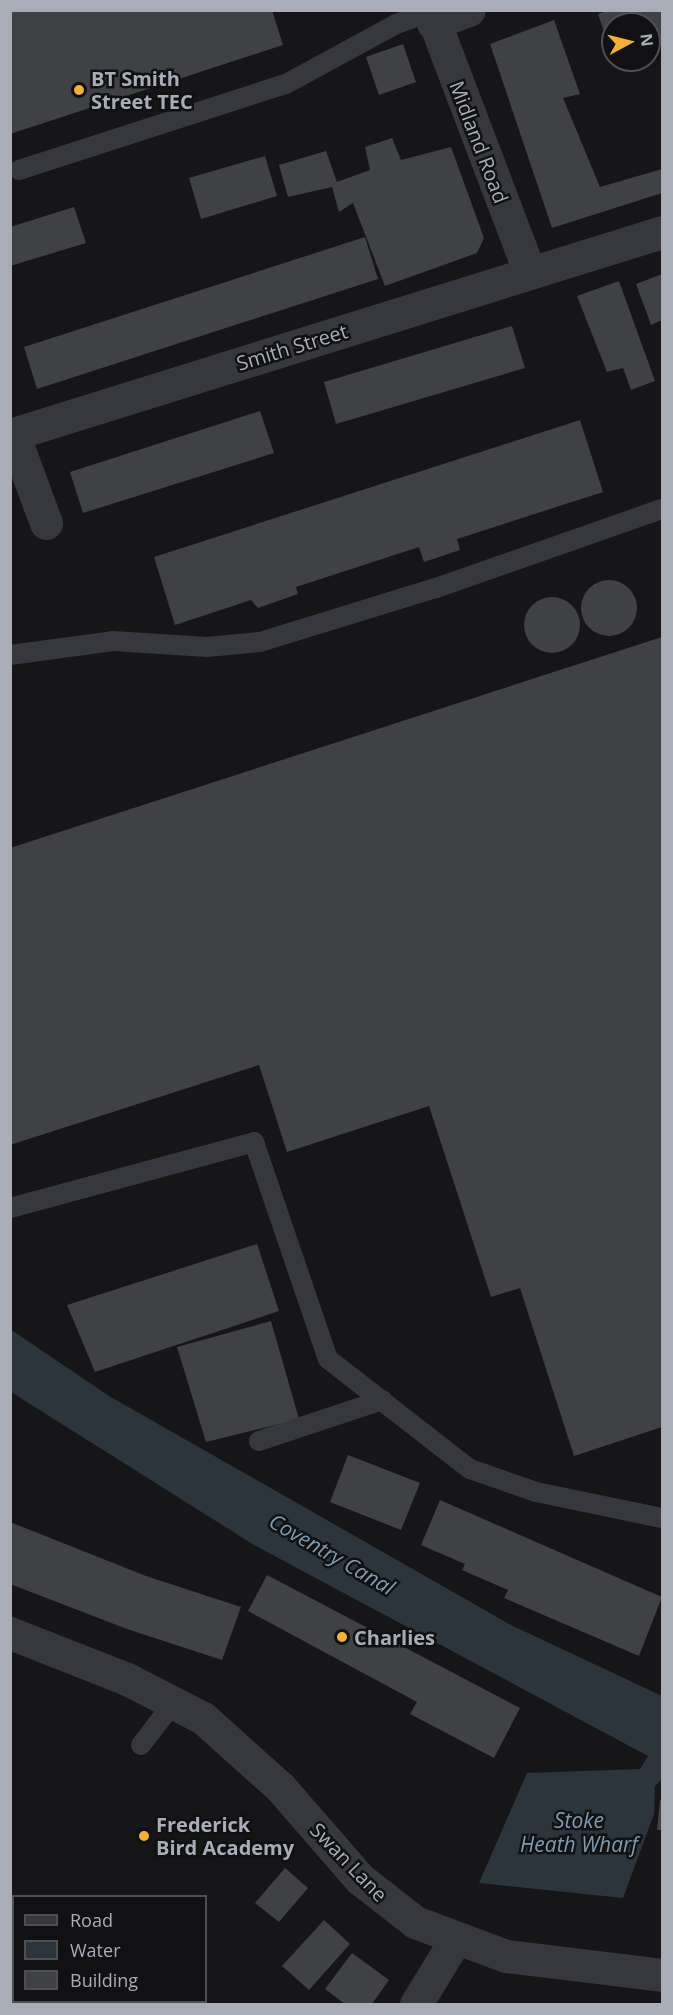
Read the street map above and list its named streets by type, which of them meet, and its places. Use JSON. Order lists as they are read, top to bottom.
{
  "streets": {
    "street": ["Midland Road", "Smith Street", "Swan Lane"]
  },
  "crossings": [
    ["Midland Road", "Smith Street"]
  ],
  "water": ["Coventry Canal", "Stoke Heath Wharf"],
  "places": ["BT Smith Street TEC", "Charlies", "Frederick Bird Academy"],
  "legend": ["Road", "Water", "Building"],
  "north": "right"
}
